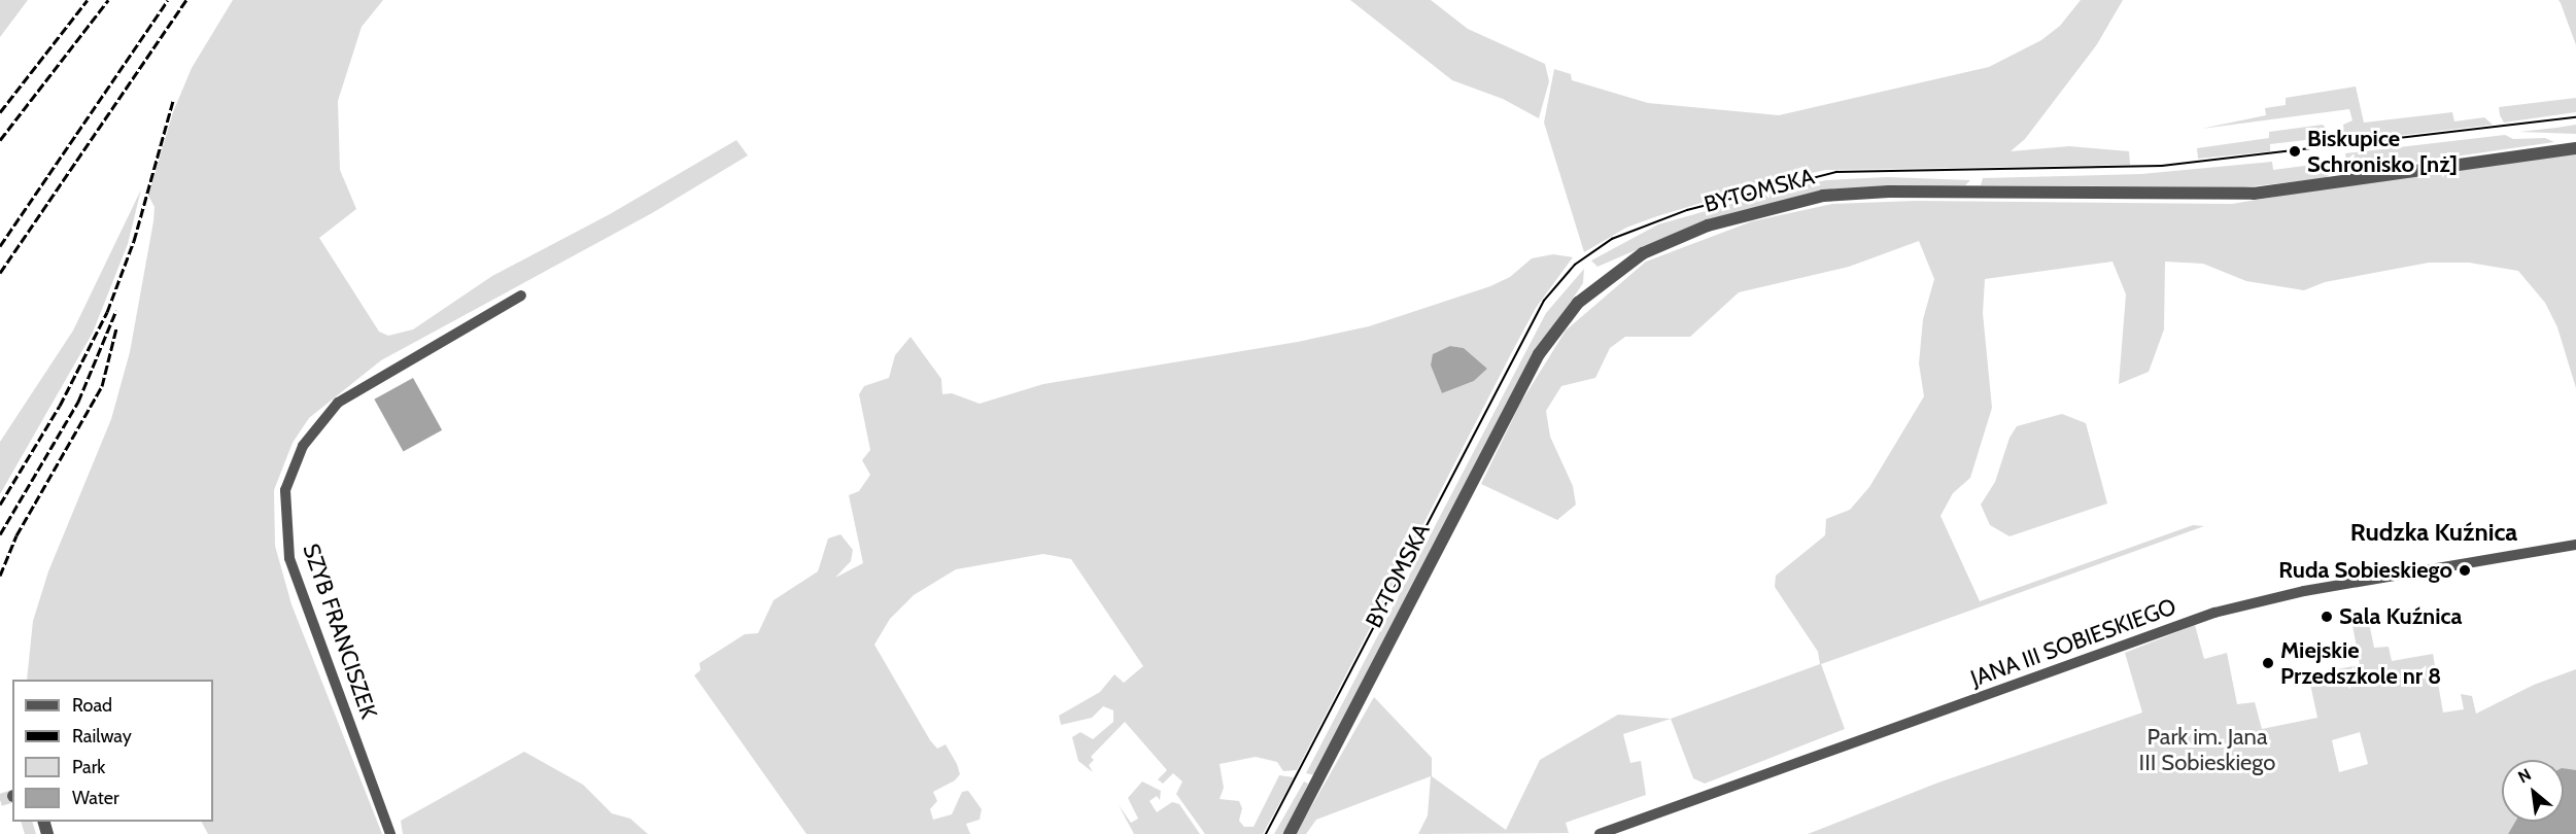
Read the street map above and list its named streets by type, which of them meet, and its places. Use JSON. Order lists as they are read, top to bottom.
{
  "streets": {
    "street": ["BYTOMSKA", "SZYB FRANCISZEK", "JANA III SOBIESKIEGO"]
  },
  "districts": ["Rudzka Kuźnica"],
  "parks": ["Park im. Jana III Sobieskiego"],
  "places": [
    "Biskupice Schronisko [nż]",
    "Ruda Sobieskiego",
    "Sala Kuźnica",
    "Miejskie Przedszkole nr 8"
  ],
  "legend": [
    "Road",
    "Railway",
    "Park",
    "Water"
  ],
  "north": "top left"
}
